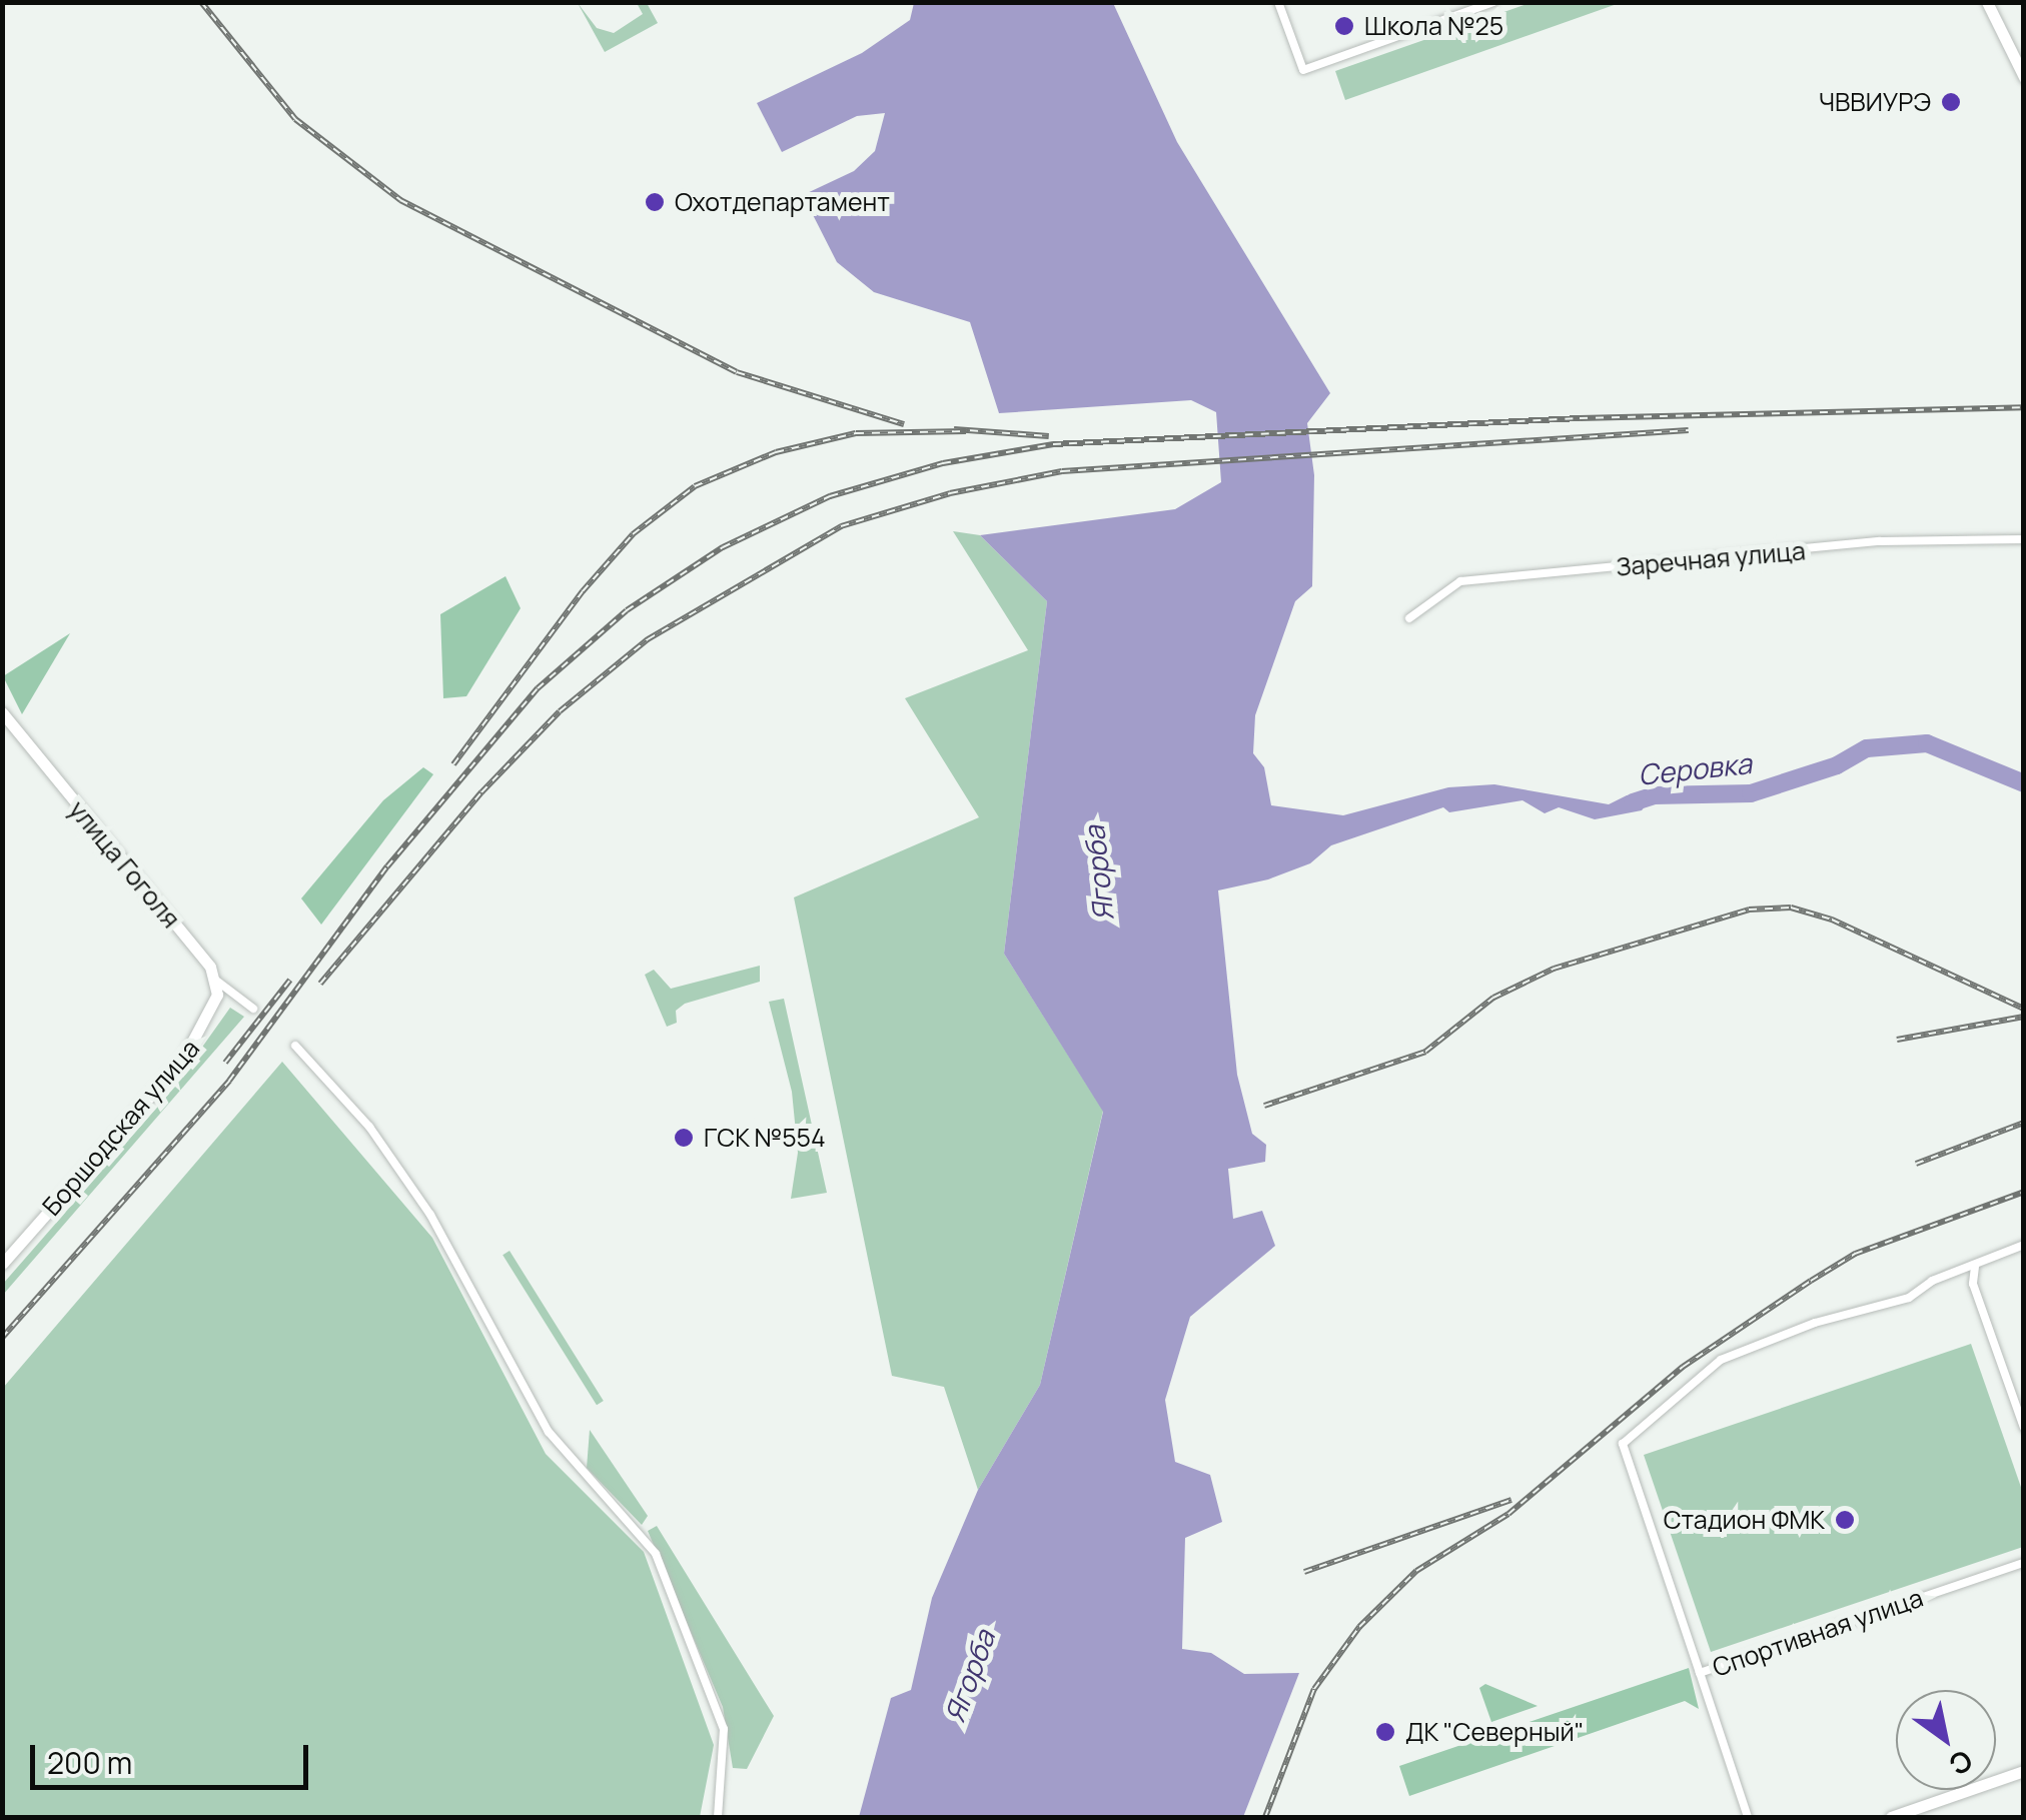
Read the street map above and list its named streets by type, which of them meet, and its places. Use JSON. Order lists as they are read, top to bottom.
{
  "streets": {
    "street": [
      "Заречная улица",
      "улица Гоголя",
      "Боршодская улица",
      "Спортивная улица"
    ]
  },
  "crossings": [
    ["улица Гоголя", "Боршодская улица"]
  ],
  "water": ["Серовка", "Ягорба"],
  "places": [
    "Школа №25",
    "ЧВВИУРЭ",
    "Охотдепартамент",
    "ГСК №554",
    "Стадион ФМК",
    "ДК \"Северный\""
  ],
  "scale_bar": "200 m",
  "north": "bottom right"
}
